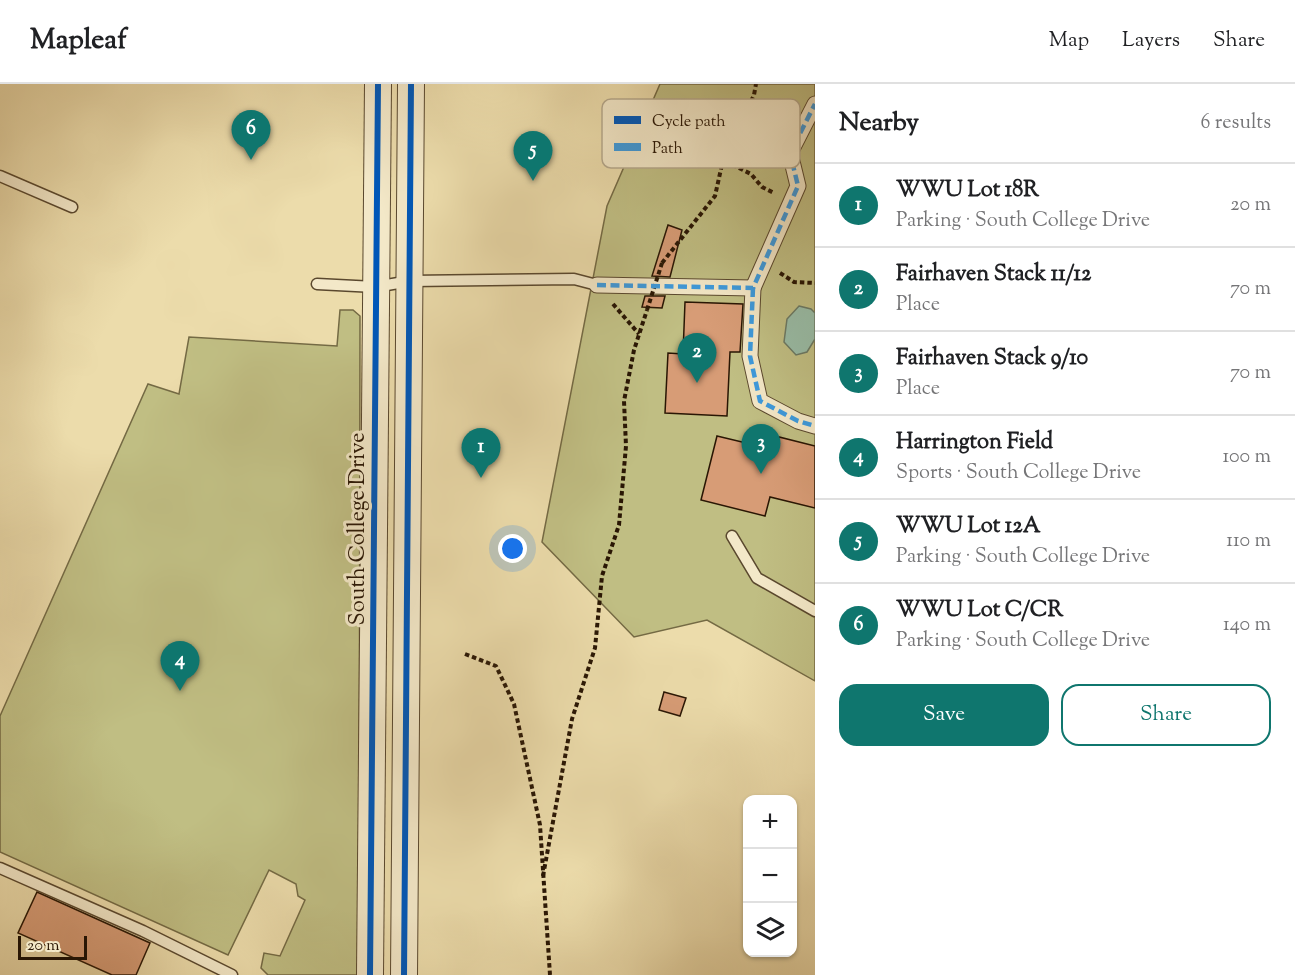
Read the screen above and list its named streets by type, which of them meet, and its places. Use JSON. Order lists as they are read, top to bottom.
{
  "streets": {
    "street": ["South College Drive"]
  },
  "legend": ["Cycle path", "Path"],
  "scale_bar": "20 m",
  "page": {
    "header": "Mapleaf",
    "nav": ["Map", "Layers", "Share"],
    "heading": ["Nearby", "6 results"],
    "pins": [
      "6",
      "5",
      "2",
      "3",
      "1",
      "4"
    ],
    "list": [
      {
        "mark": "1",
        "name": "WWU Lot 18R",
        "note": "Parking · South College Drive",
        "value": "20 m"
      },
      {
        "mark": "2",
        "name": "Fairhaven Stack 11/12",
        "note": "Place",
        "value": "70 m"
      },
      {
        "mark": "3",
        "name": "Fairhaven Stack 9/10",
        "note": "Place",
        "value": "70 m"
      },
      {
        "mark": "4",
        "name": "Harrington Field",
        "note": "Sports · South College Drive",
        "value": "100 m"
      },
      {
        "mark": "5",
        "name": "WWU Lot 12A",
        "note": "Parking · South College Drive",
        "value": "110 m"
      },
      {
        "mark": "6",
        "name": "WWU Lot C/CR",
        "note": "Parking · South College Drive",
        "value": "140 m"
      }
    ],
    "buttons": ["Save", "Share"],
    "map_buttons": ["+", "−"],
    "scale": "20 m"
  }
}
